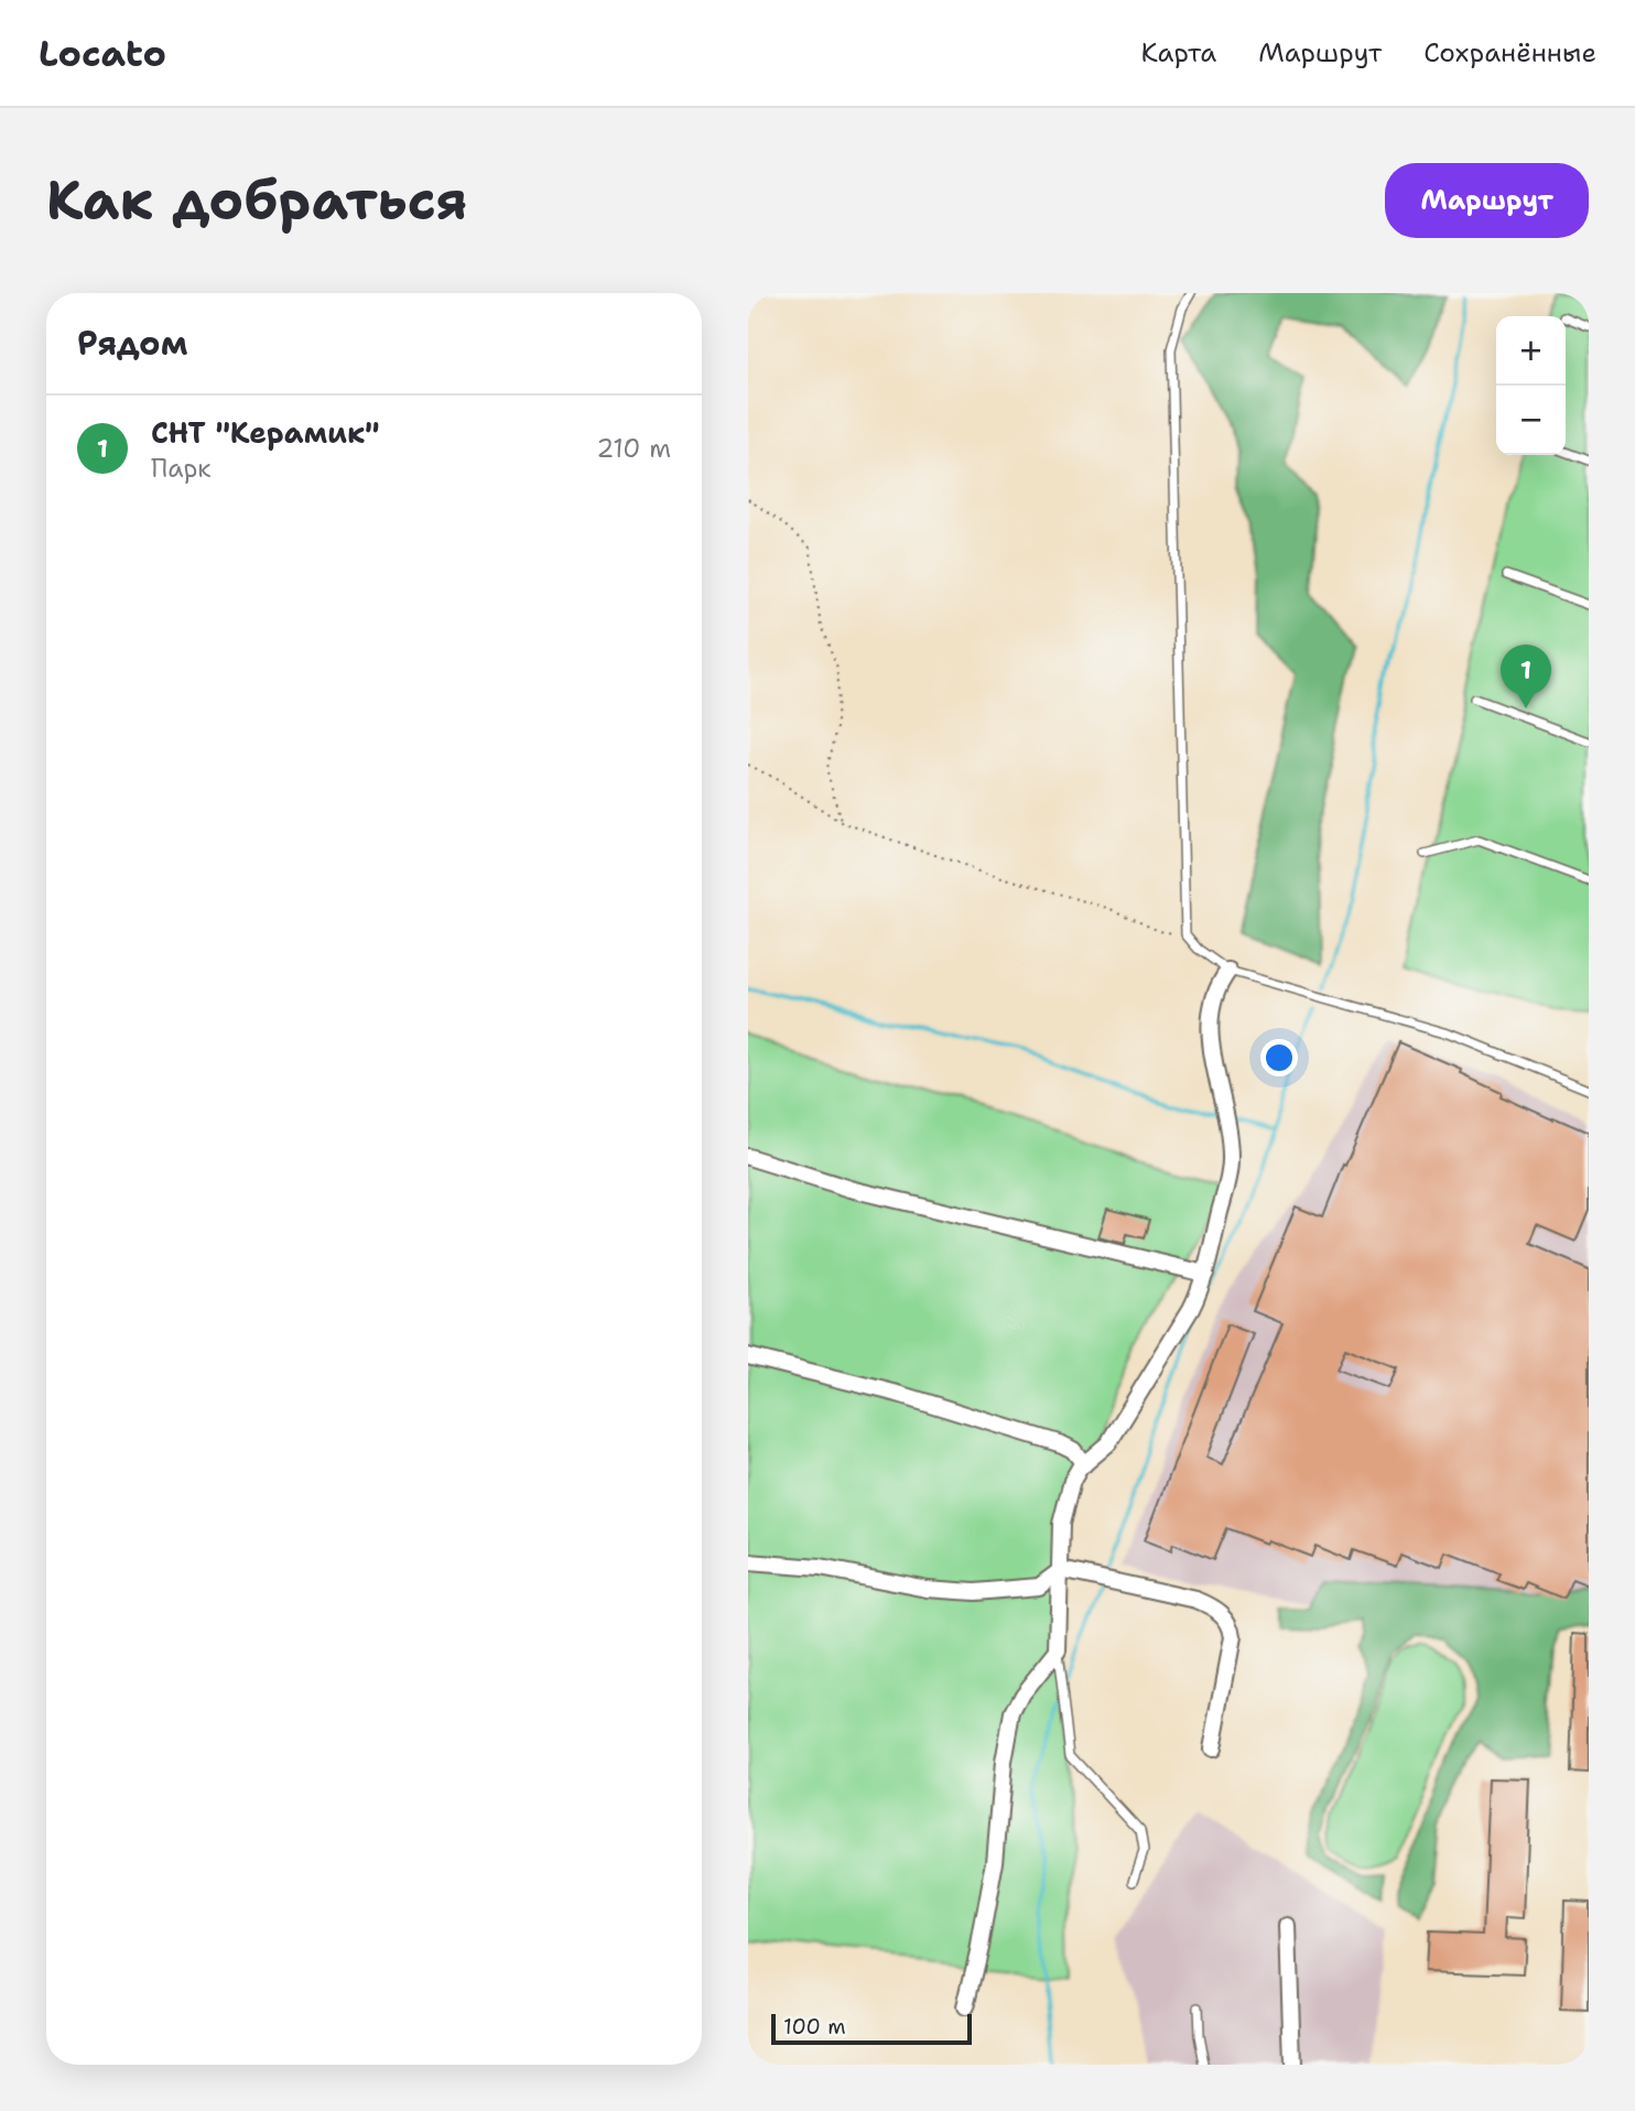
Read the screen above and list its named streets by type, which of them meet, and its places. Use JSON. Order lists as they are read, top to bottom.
{
  "scale_bar": "100 m",
  "page": {
    "header": "Locato",
    "nav": ["Карта", "Маршрут", "Сохранённые"],
    "buttons": "Маршрут",
    "title": "Как добраться",
    "heading": "Рядом",
    "map_buttons": ["+", "−"],
    "list": [
      {
        "mark": "1",
        "name": "СНТ \"Керамик\"",
        "note": "Парк",
        "value": "210 m"
      }
    ],
    "pins": "1",
    "scale": "100 m"
  }
}
